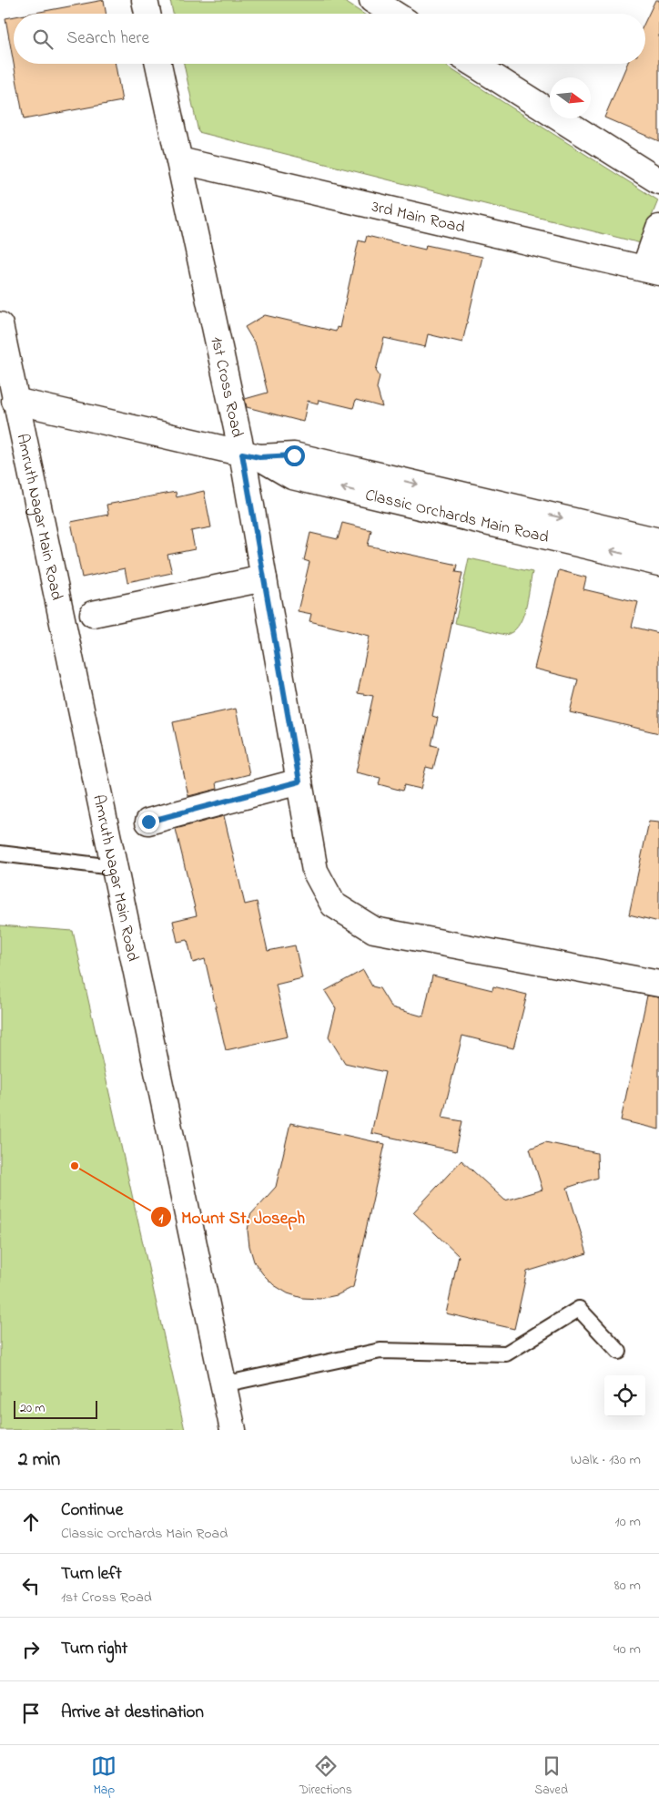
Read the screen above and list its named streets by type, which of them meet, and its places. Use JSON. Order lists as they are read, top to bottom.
{
  "streets": {
    "street": [
      "3rd Main Road",
      "1st Cross Road",
      "Classic Orchards Main Road",
      "Amruth Nagar Main Road"
    ]
  },
  "crossings": [
    ["3rd Main Road", "1st Cross Road"],
    ["1st Cross Road", "Classic Orchards Main Road"],
    ["Classic Orchards Main Road", "Amruth Nagar Main Road"]
  ],
  "places": ["Mount St. Joseph"],
  "scale_bar": "20 m",
  "north": "right",
  "page": {
    "search": "Search here",
    "scale": "20 m",
    "heading": ["2 min", "Walk · 130 m"],
    "list": [
      ["Continue", "Classic Orchards Main Road", "10 m"],
      ["Turn left", "1st Cross Road", "80 m"],
      ["Turn right", "40 m"],
      "Arrive at destination"
    ],
    "nav": ["Map", "Directions", "Saved"]
  }
}
